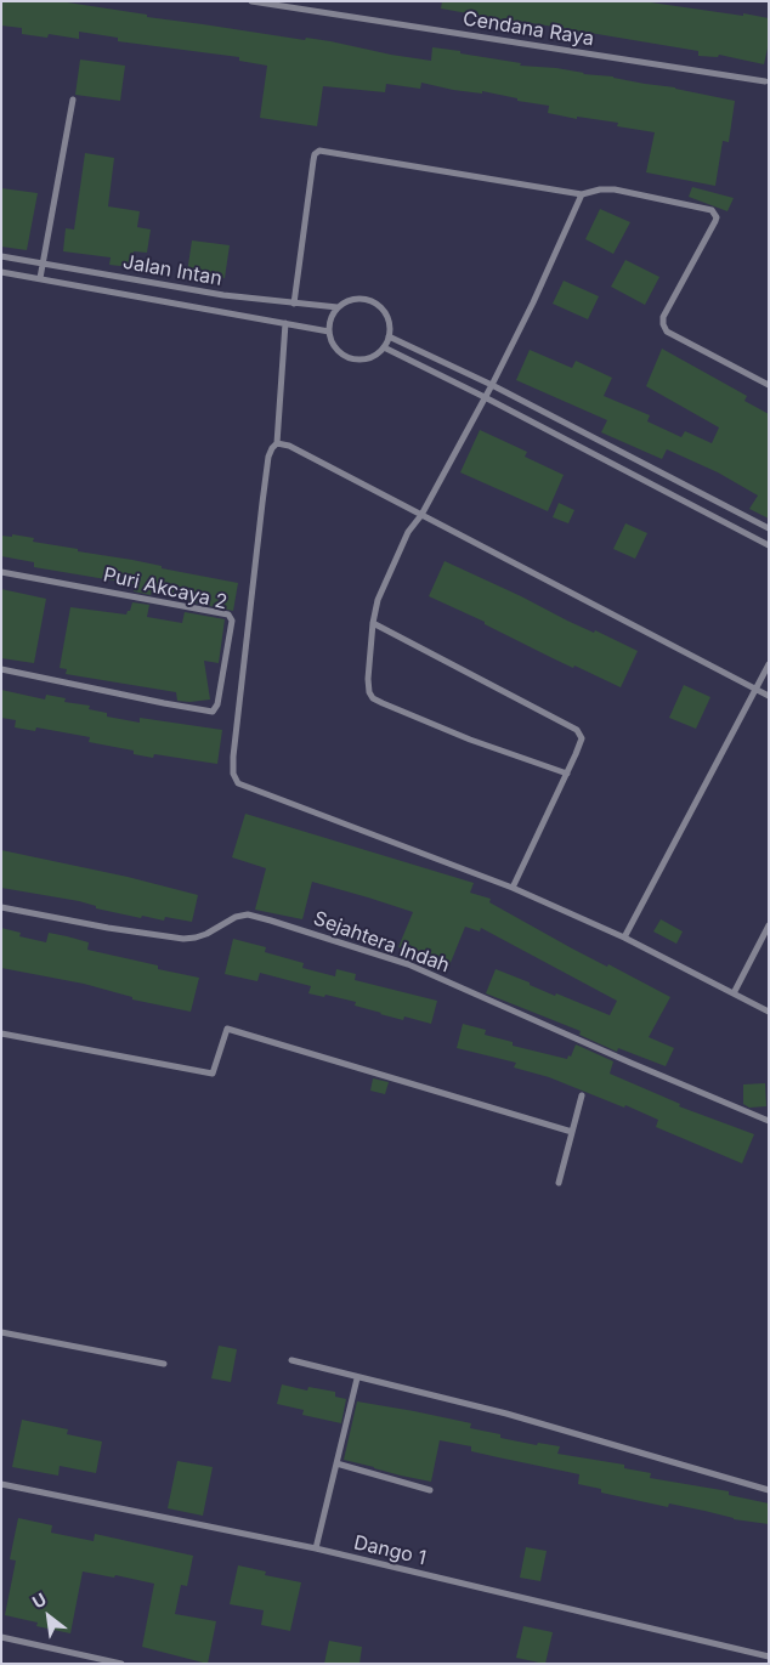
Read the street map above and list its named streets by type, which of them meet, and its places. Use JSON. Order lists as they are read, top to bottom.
{
  "streets": {
    "street": [
      "Cendana Raya",
      "Jalan Intan",
      "Puri Akcaya 2",
      "Sejahtera Indah",
      "Dango 1"
    ]
  },
  "north": "top left"
}
